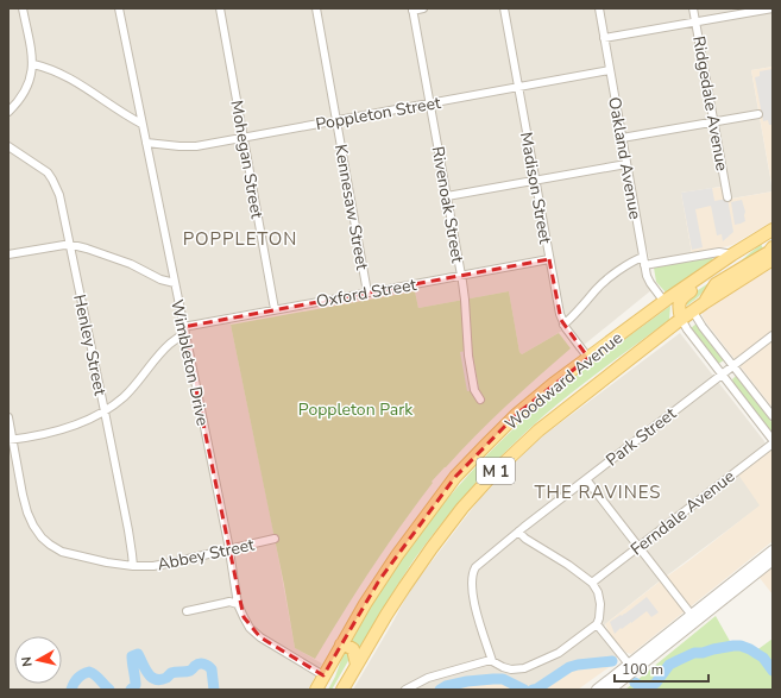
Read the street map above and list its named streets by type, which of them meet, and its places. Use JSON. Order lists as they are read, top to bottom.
{
  "streets": {
    "main road": ["Woodward Avenue", "M 1"],
    "street": [
      "Ridgedale Avenue",
      "Poppleton Street",
      "Oakland Avenue",
      "Mohegan Street",
      "Madison Street",
      "Rivenoak Street",
      "Kennesaw Street",
      "Oxford Street",
      "Henley Street",
      "Wimbleton Drive",
      "Park Street",
      "Ferndale Avenue",
      "Abbey Street"
    ]
  },
  "crossings": [
    ["Poppleton Street", "Oakland Avenue"],
    ["Poppleton Street", "Mohegan Street"],
    ["Poppleton Street", "Madison Street"],
    ["Poppleton Street", "Rivenoak Street"],
    ["Poppleton Street", "Kennesaw Street"],
    ["Poppleton Street", "Wimbleton Drive"],
    ["Oakland Avenue", "Woodward Avenue"],
    ["Mohegan Street", "Oxford Street"],
    ["Madison Street", "Oxford Street"],
    ["Madison Street", "Woodward Avenue"],
    ["Rivenoak Street", "Oxford Street"],
    ["Kennesaw Street", "Oxford Street"],
    ["Oxford Street", "Henley Street"],
    ["Oxford Street", "Wimbleton Drive"],
    ["Oxford Street", "Abbey Street"],
    ["Henley Street", "Abbey Street"],
    ["Wimbleton Drive", "Woodward Avenue"],
    ["Wimbleton Drive", "Abbey Street"],
    ["Park Street", "Ferndale Avenue"]
  ],
  "districts": ["POPPLETON", "THE RAVINES"],
  "parks": ["Poppleton Park"],
  "scale_bar": "100 m",
  "north": "left"
}
